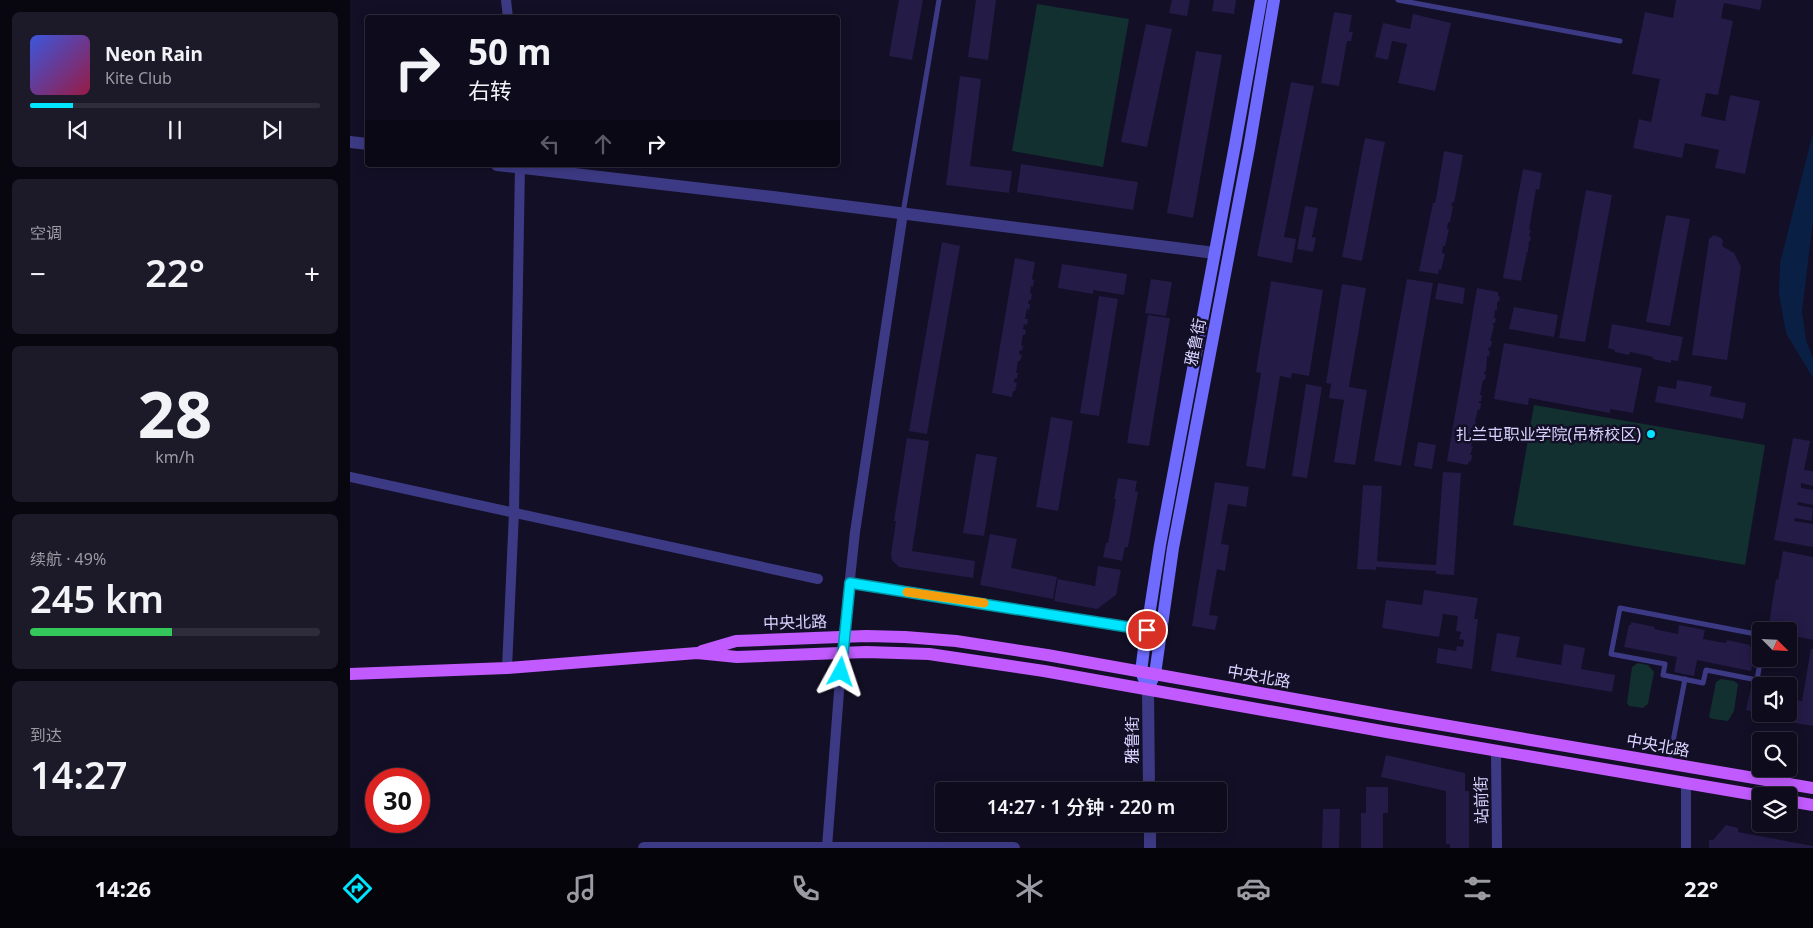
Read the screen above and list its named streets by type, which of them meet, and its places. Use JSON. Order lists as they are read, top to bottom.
{
  "streets": {
    "main road": ["雅鲁街", "中央北路"],
    "street": ["站前街"]
  },
  "crossings": [
    ["雅鲁街", "中央北路"],
    ["中央北路", "站前街"]
  ],
  "places": ["扎兰屯职业学院(吊桥校区)"],
  "north": "bottom right",
  "page": {
    "turn": ["50 m", "右转"],
    "song": ["Neon Rain", "Kite Club"],
    "tile": [
      "空调",
      ["28", "km/h"],
      ["续航 · 49%", "245 km"],
      ["到达", "14:27"]
    ],
    "heat": ["−", "22°", "+"],
    "limit": "30",
    "trip": "14:27 · 1 分钟 · 220 m",
    "tabs": ["14:26", "22°"]
  }
}
